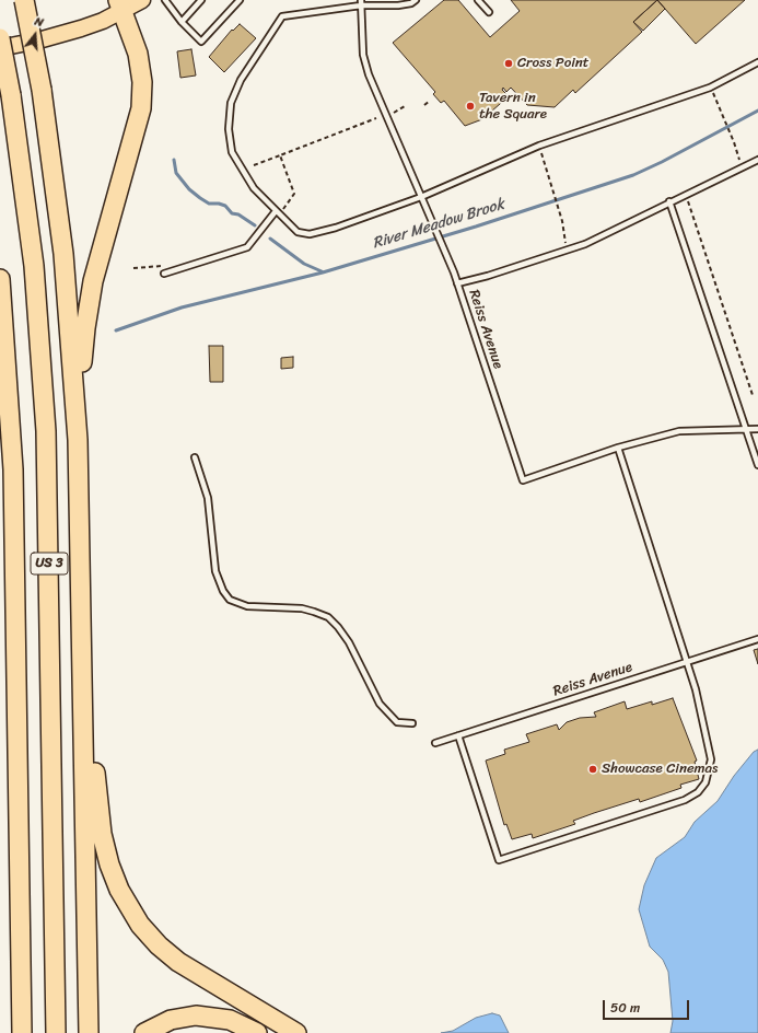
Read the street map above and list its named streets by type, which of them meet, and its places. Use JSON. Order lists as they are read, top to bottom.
{
  "streets": {
    "highway": ["US 3"],
    "lane": ["Reiss Avenue"]
  },
  "water": ["River Meadow Brook"],
  "places": ["Cross Point", "Tavern in the Square", "Showcase Cinemas"],
  "scale_bar": "50 m",
  "north": "top"
}
